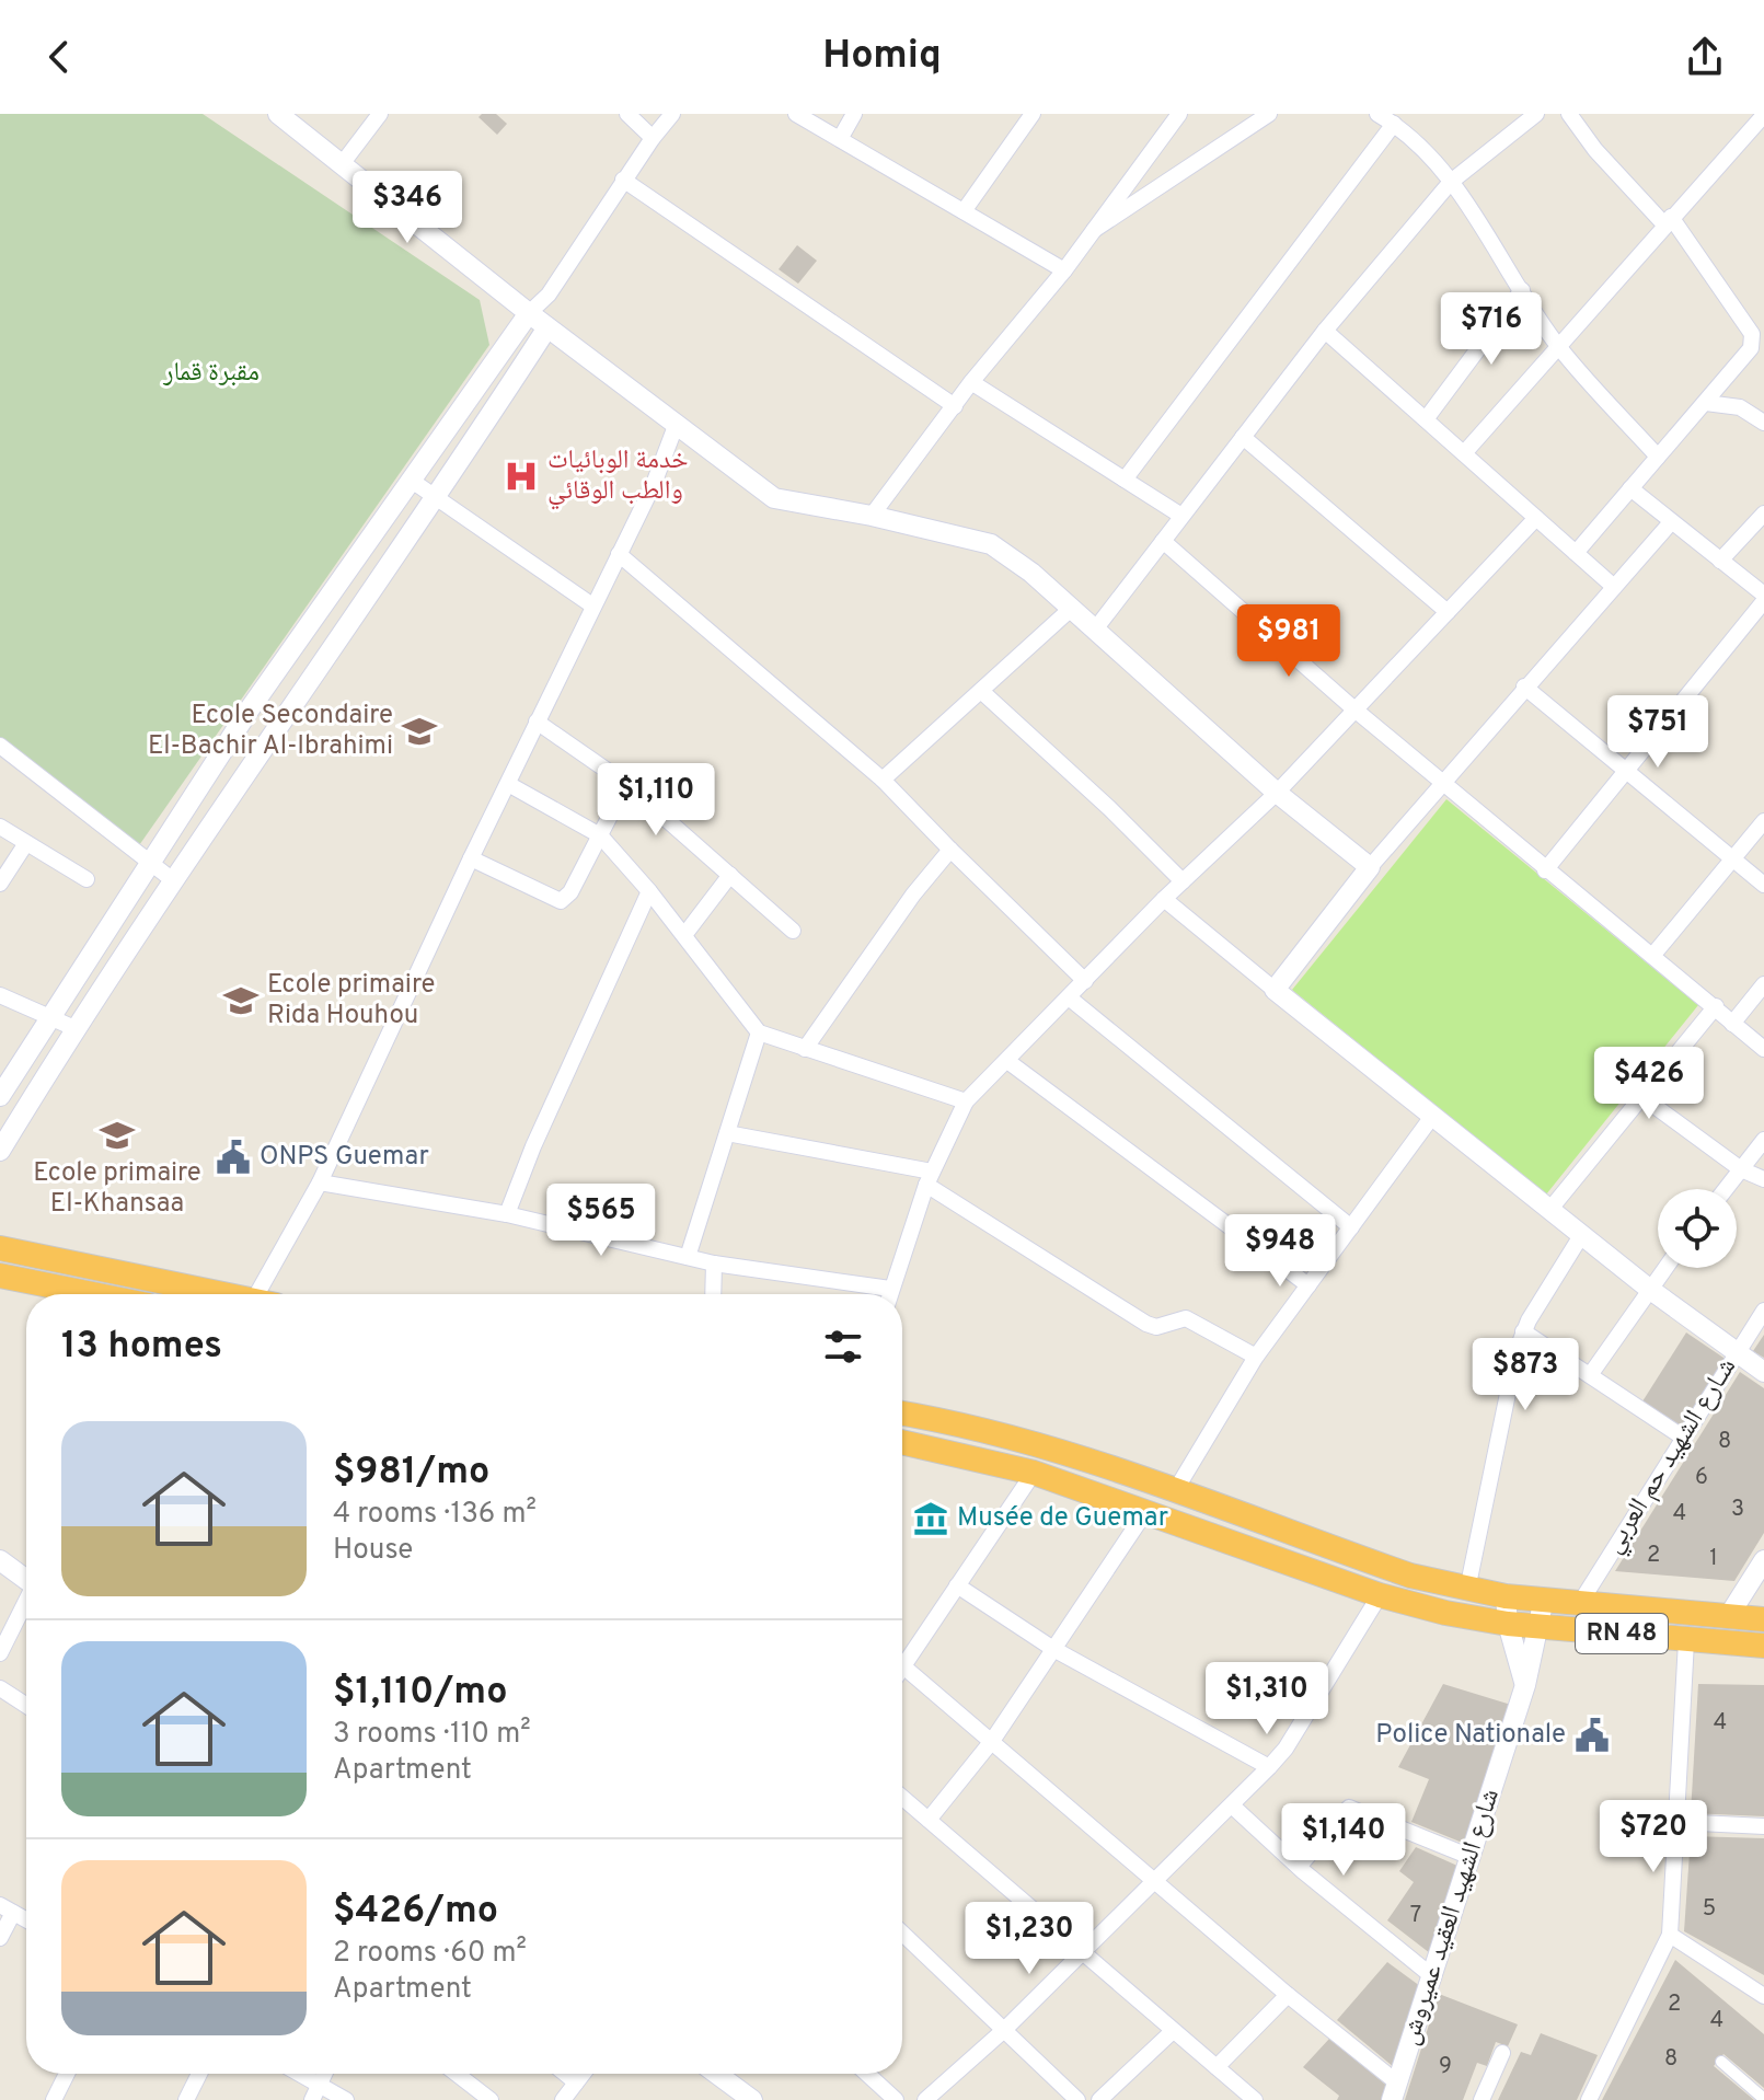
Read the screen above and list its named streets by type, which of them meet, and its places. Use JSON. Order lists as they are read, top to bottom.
{
  "streets": {
    "highway": ["RN 48"],
    "street": ["شـارع الشهيد حم العربي", "شارع الشهيد العقيد عميروش"]
  },
  "crossings": [
    ["شـارع الشهيد حم العربي", "RN 48"],
    ["RN 48", "شارع الشهيد العقيد عميروش"]
  ],
  "parks": ["مقبرة قمار"],
  "places": {
    "hospital": ["خدمة الوبائيات والطب الوقائي"],
    "school or university": ["Ecole Secondaire El-Bachir Al-Ibrahimi", "Ecole primaire Rida Houhou", "Ecole primaire El-Khansaa"],
    "public building": ["ONPS Guemar", "Police Nationale"],
    "museum": ["Musée de Guemar"]
  },
  "house_numbers": [
    "8",
    "6",
    "3",
    "4",
    "2",
    "1",
    "4",
    "5",
    "7",
    "2",
    "4",
    "8",
    "9"
  ],
  "page": {
    "header": "Homiq",
    "price": [
      "$346",
      "$716",
      "$981",
      "$751",
      "$1,110",
      "$426",
      "$565",
      "$948",
      "$873",
      "$1,310",
      "$720",
      "$1,140",
      "$1,230"
    ],
    "heading": "13 homes",
    "list": [
      {
        "name": "$981/mo",
        "note": "4 rooms · 136 m² · House"
      },
      {
        "name": "$1,110/mo",
        "note": "3 rooms · 110 m² · Apartment"
      },
      {
        "name": "$426/mo",
        "note": "2 rooms · 60 m² · Apartment"
      }
    ]
  }
}
